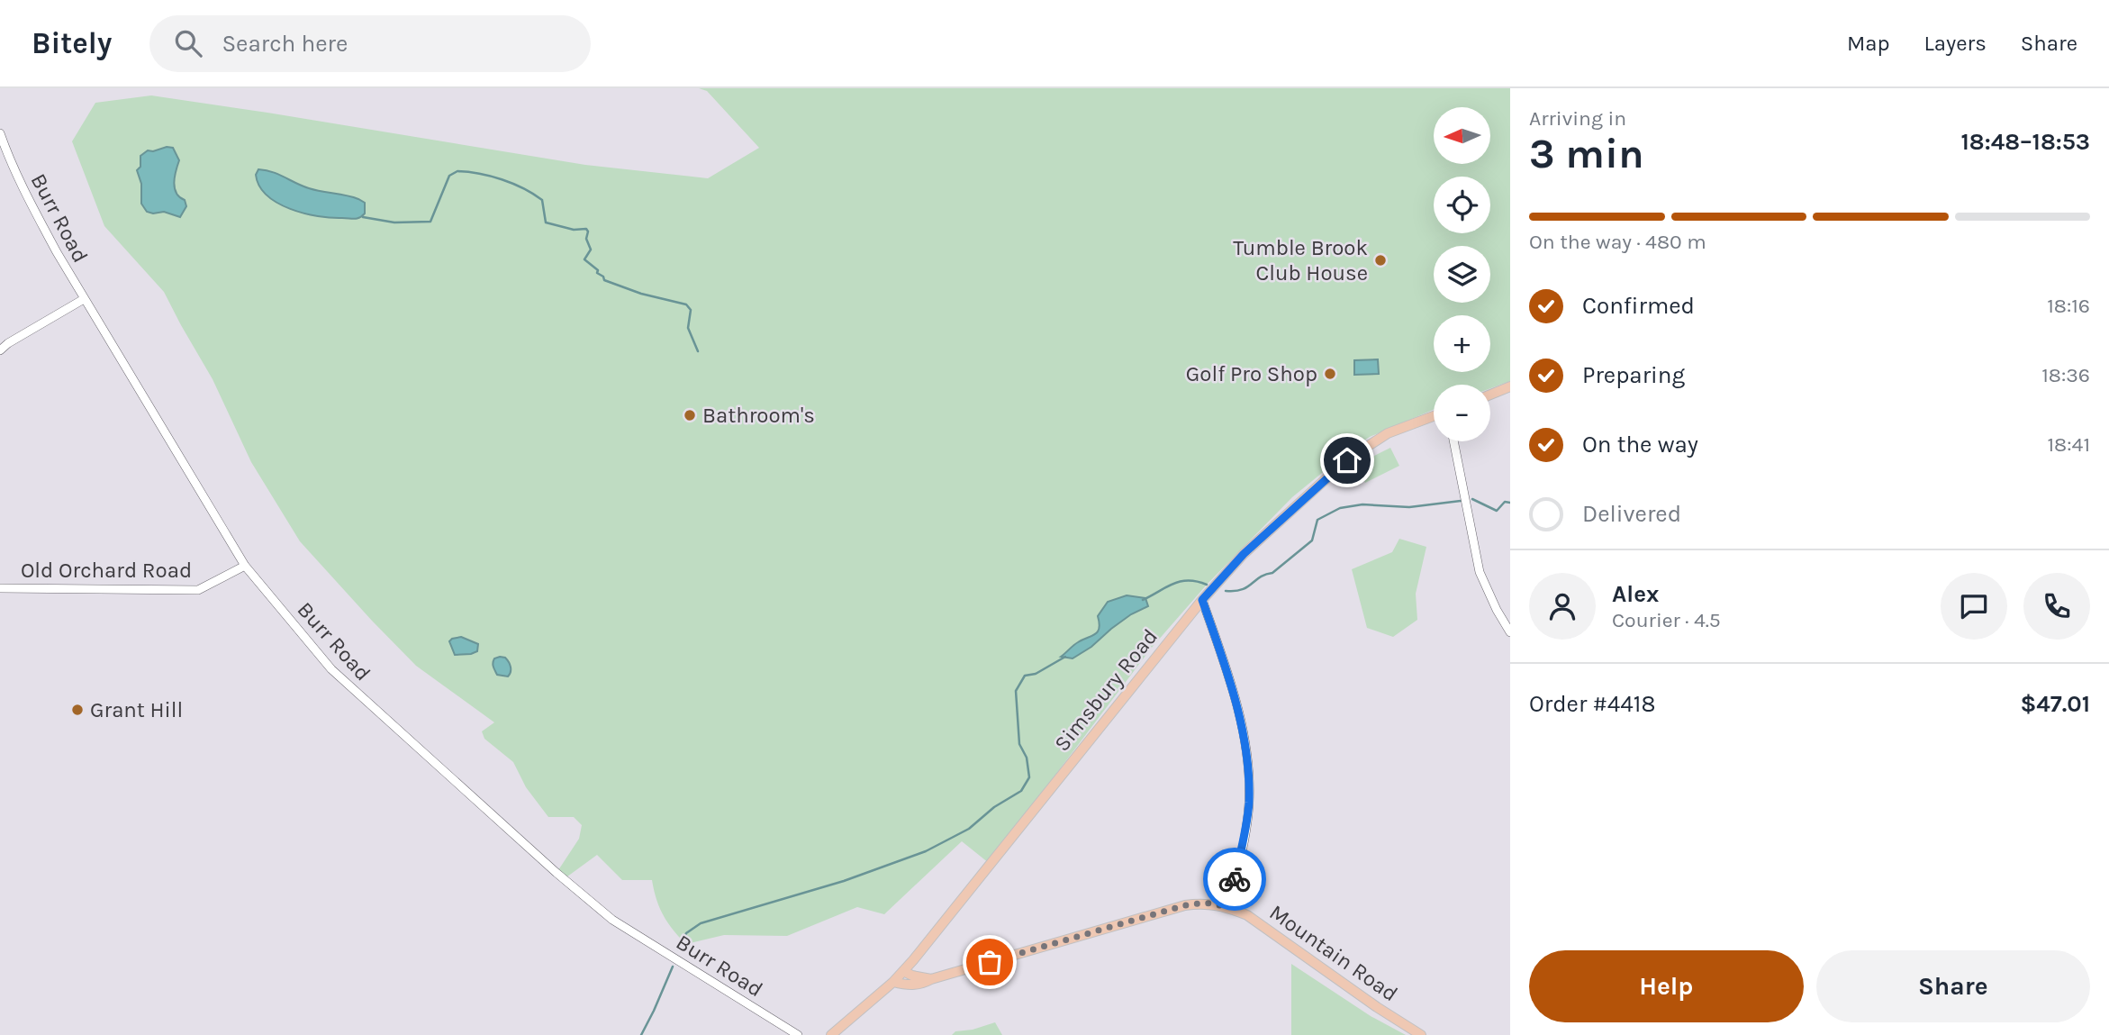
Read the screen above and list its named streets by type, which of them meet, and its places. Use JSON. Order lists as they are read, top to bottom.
{
  "streets": {
    "main road": ["Simsbury Road", "Mountain Road"],
    "street": ["Burr Road", "Old Orchard Road"]
  },
  "crossings": [
    ["Burr Road", "Old Orchard Road"],
    ["Simsbury Road", "Mountain Road"]
  ],
  "places": [
    "Tumble Brook Club House",
    "Golf Pro Shop",
    "Bathroom's",
    "Grant Hill"
  ],
  "north": "left",
  "page": {
    "header": "Bitely",
    "search": "Search here",
    "nav": ["Map", "Layers", "Share"],
    "heading": ["3 min", "Arriving in", "18:48–18:53"],
    "panel": [
      "Alex",
      "Courier · 4.5",
      "Order #4418",
      "$47.01"
    ],
    "map_buttons": ["+", "−"],
    "bar": "On the way · 480 m",
    "list": [
      ["Confirmed", "18:16"],
      ["Preparing", "18:36"],
      ["On the way", "18:41"],
      "Delivered"
    ],
    "buttons": ["Help", "Share"]
  }
}
